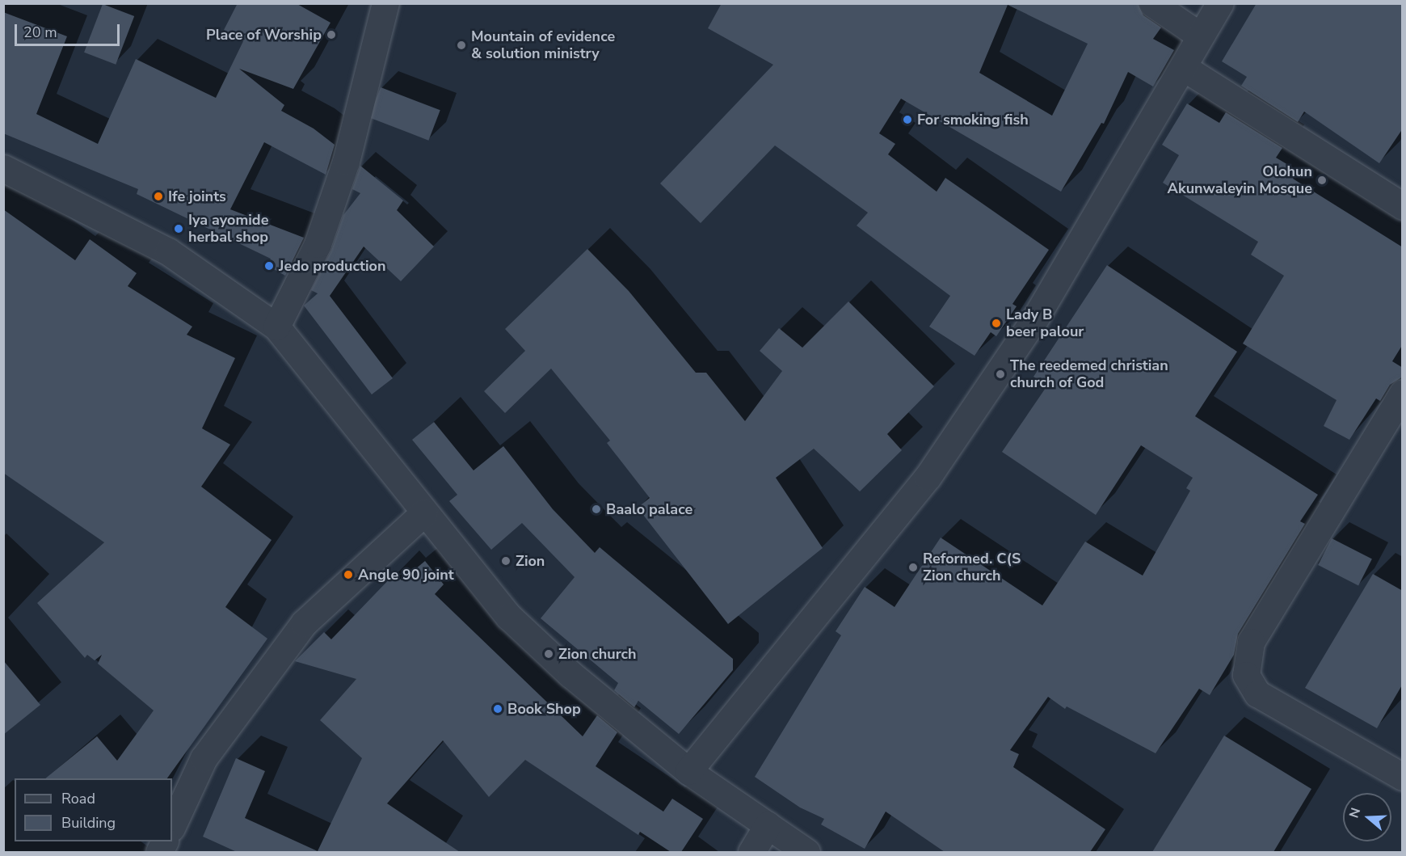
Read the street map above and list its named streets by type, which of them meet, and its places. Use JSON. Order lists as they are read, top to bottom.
{
  "places": [
    "Place of Worship",
    "Mountain of evidence & solution ministry",
    "For smoking fish",
    "Olohun Akunwaleyin Mosque",
    "Ife joints",
    "Iya ayomide herbal shop",
    "Jedo production",
    "Lady B beer palour",
    "The reedemed christian church of God",
    "Baalo palace",
    "Zion",
    "Reformed. C(S Zion church",
    "Angle 90 joint",
    "Zion church",
    "Book Shop"
  ],
  "legend": ["Road", "Building"],
  "scale_bar": "20 m",
  "north": "left"
}
